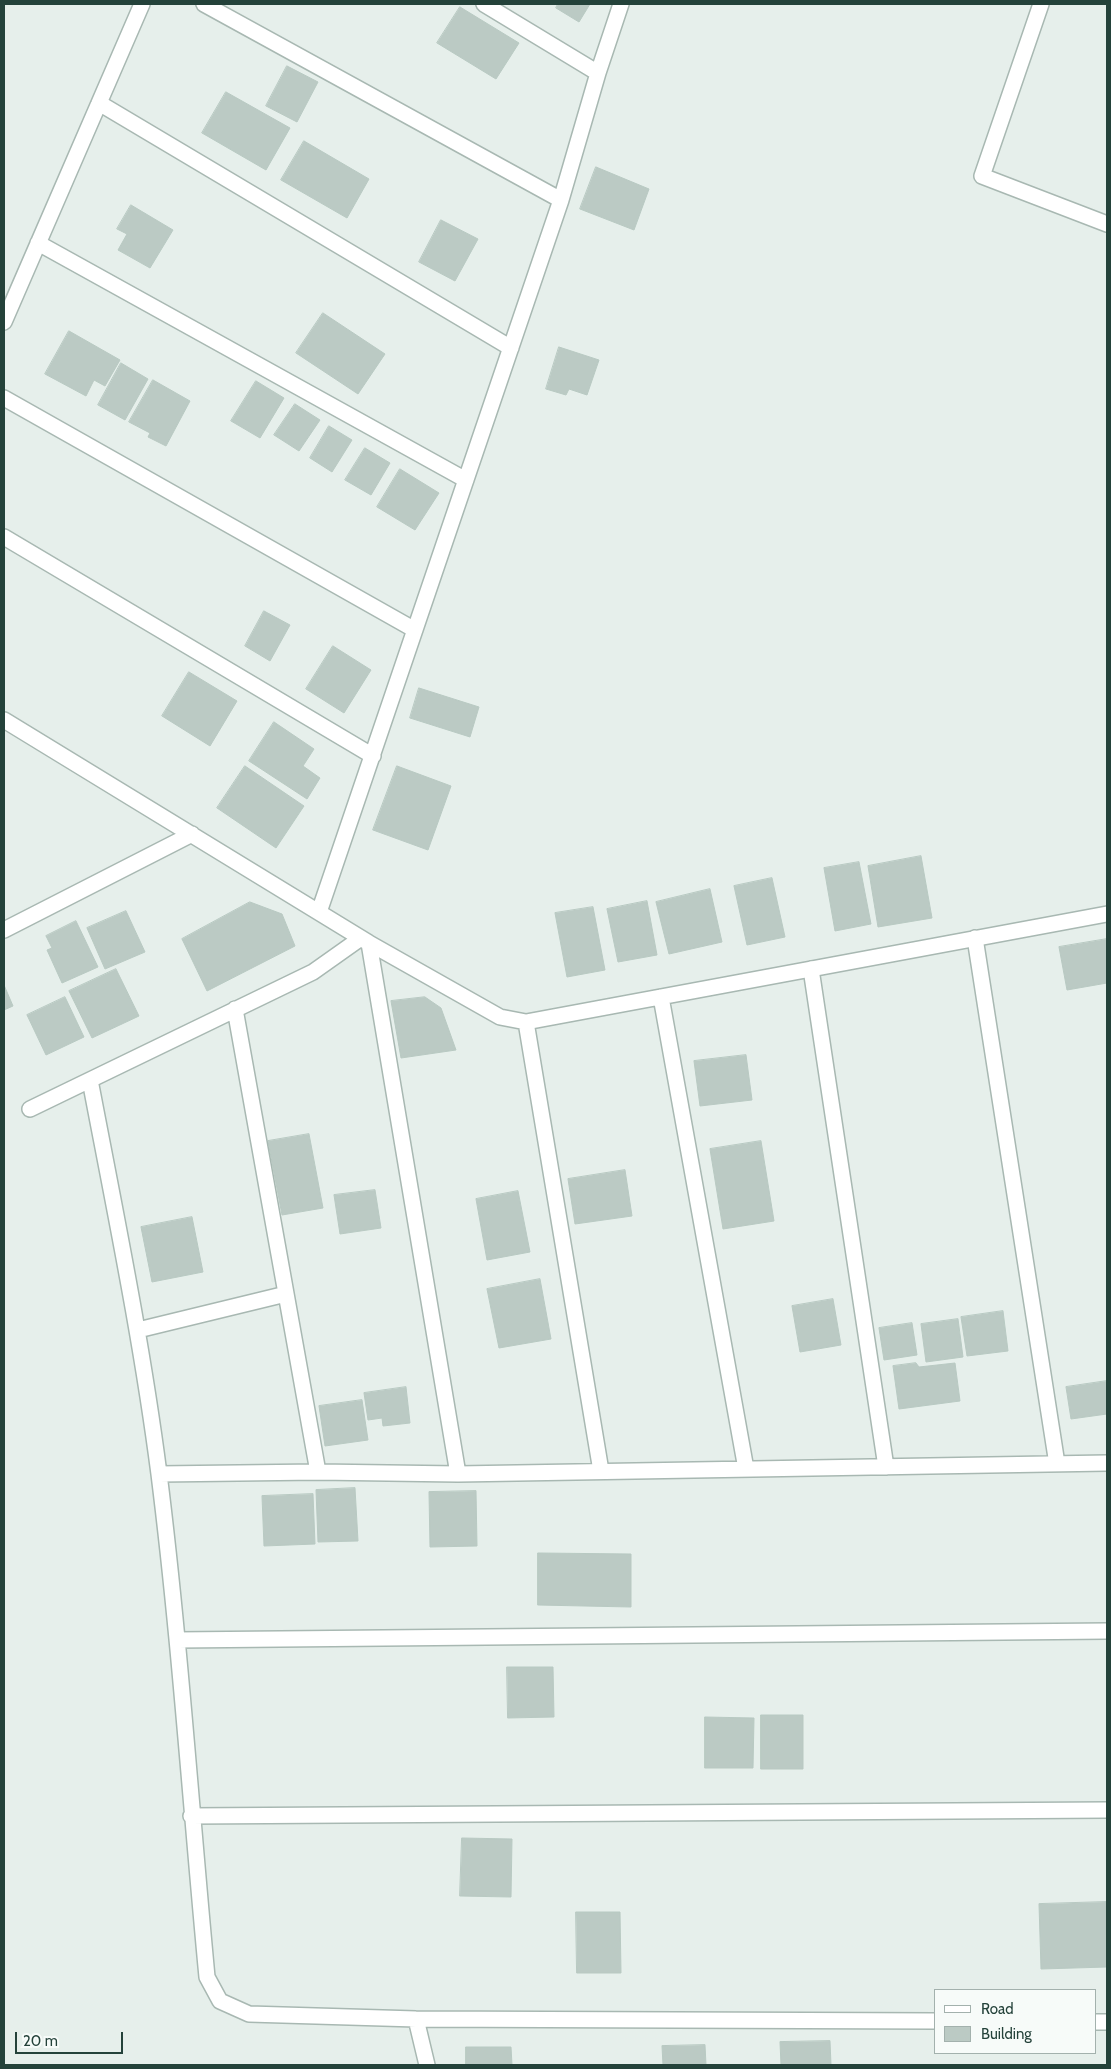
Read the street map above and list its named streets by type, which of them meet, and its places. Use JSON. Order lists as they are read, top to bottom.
{
  "legend": ["Road", "Building"],
  "scale_bar": "20 m"
}
